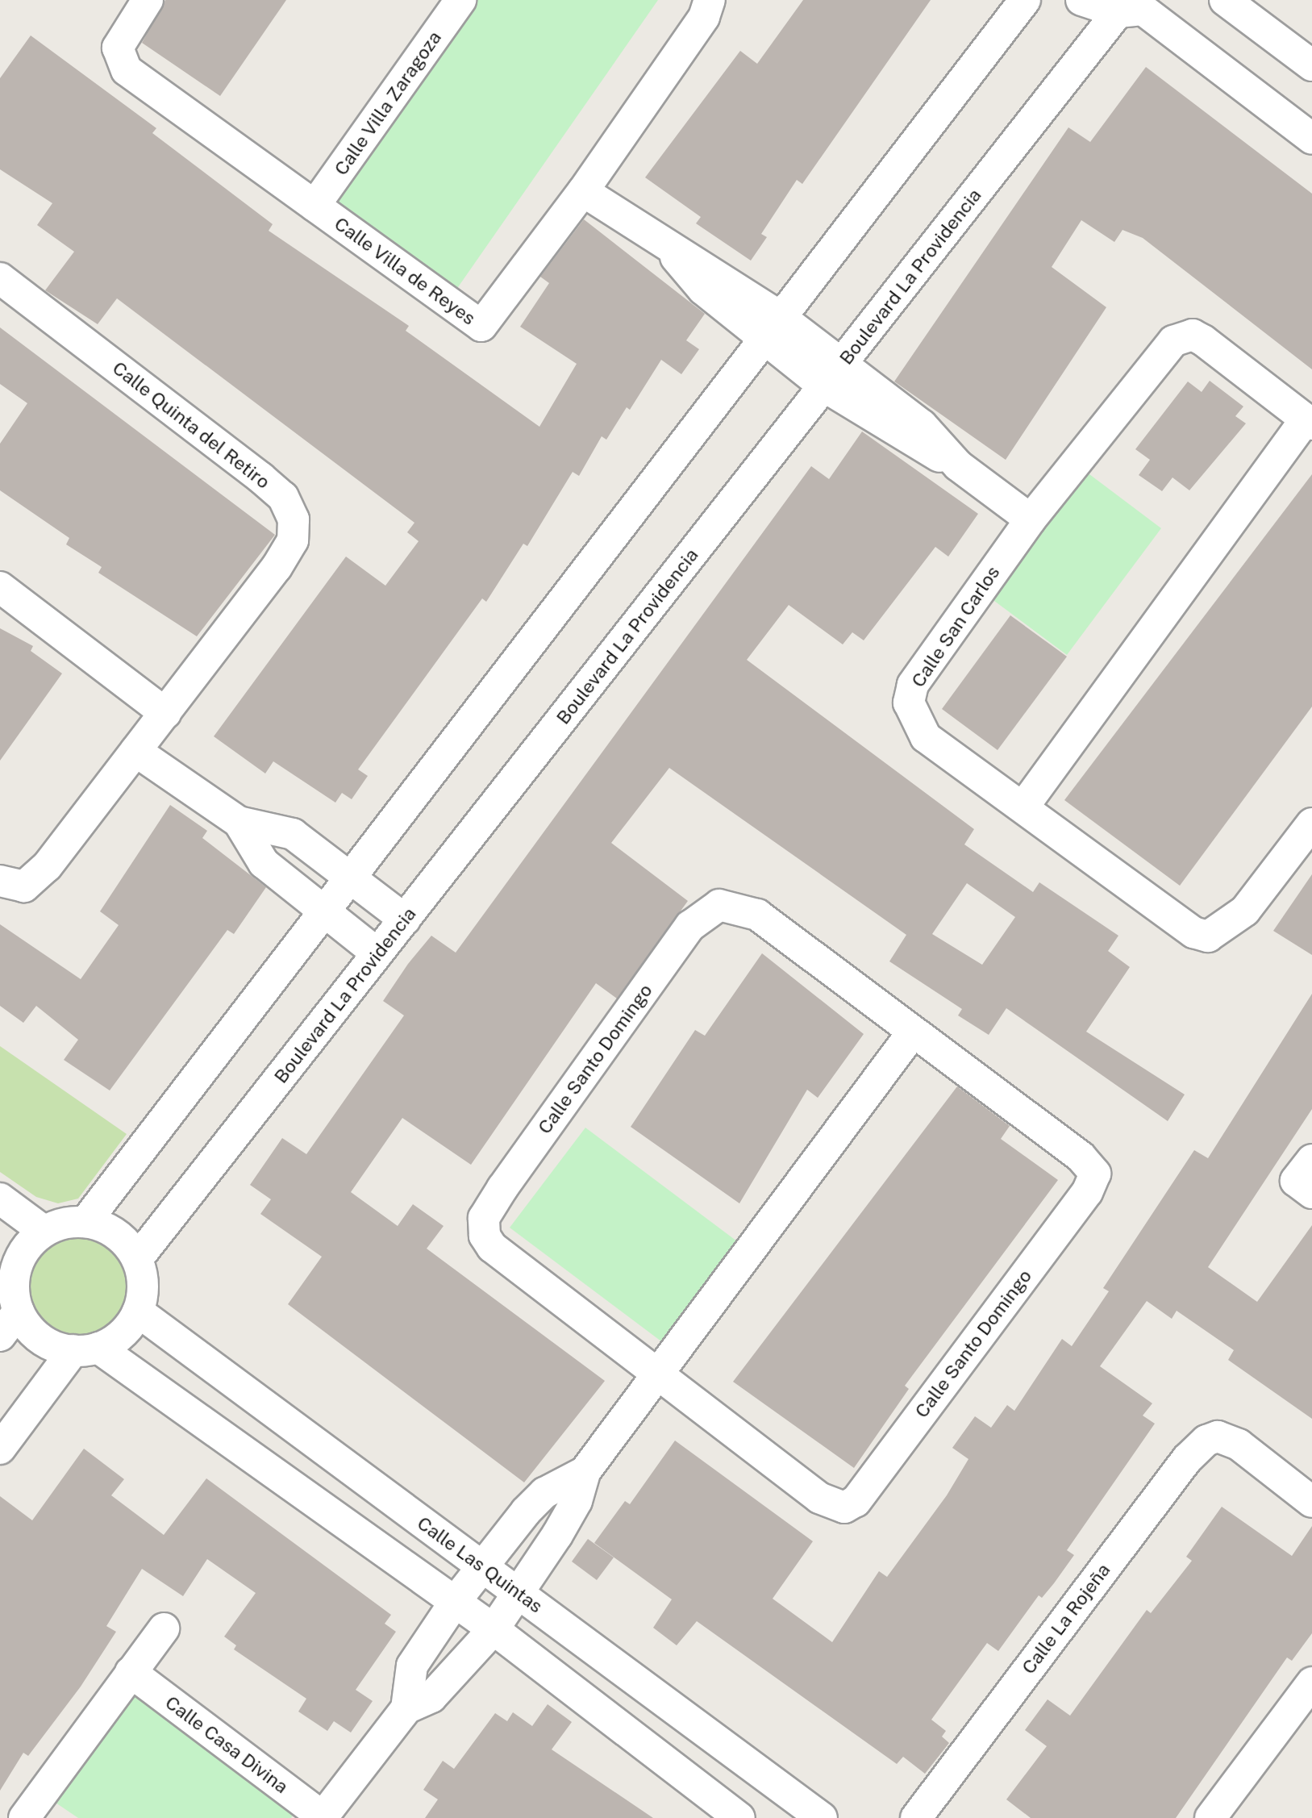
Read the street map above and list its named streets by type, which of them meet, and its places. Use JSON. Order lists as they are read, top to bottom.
{
  "streets": {
    "street": [
      "Calle Villa Zaragoza",
      "Calle Villa de Reyes",
      "Boulevard La Providencia",
      "Calle Quinta del Retiro",
      "Calle San Carlos",
      "Calle Santo Domingo",
      "Calle Las Quintas",
      "Calle La Rojeña",
      "Calle Casa Divina"
    ]
  },
  "crossings": [
    ["Calle Villa Zaragoza", "Calle Villa de Reyes"],
    ["Boulevard La Providencia", "Calle Las Quintas"],
    ["Calle Las Quintas", "Calle Casa Divina"]
  ]
}
